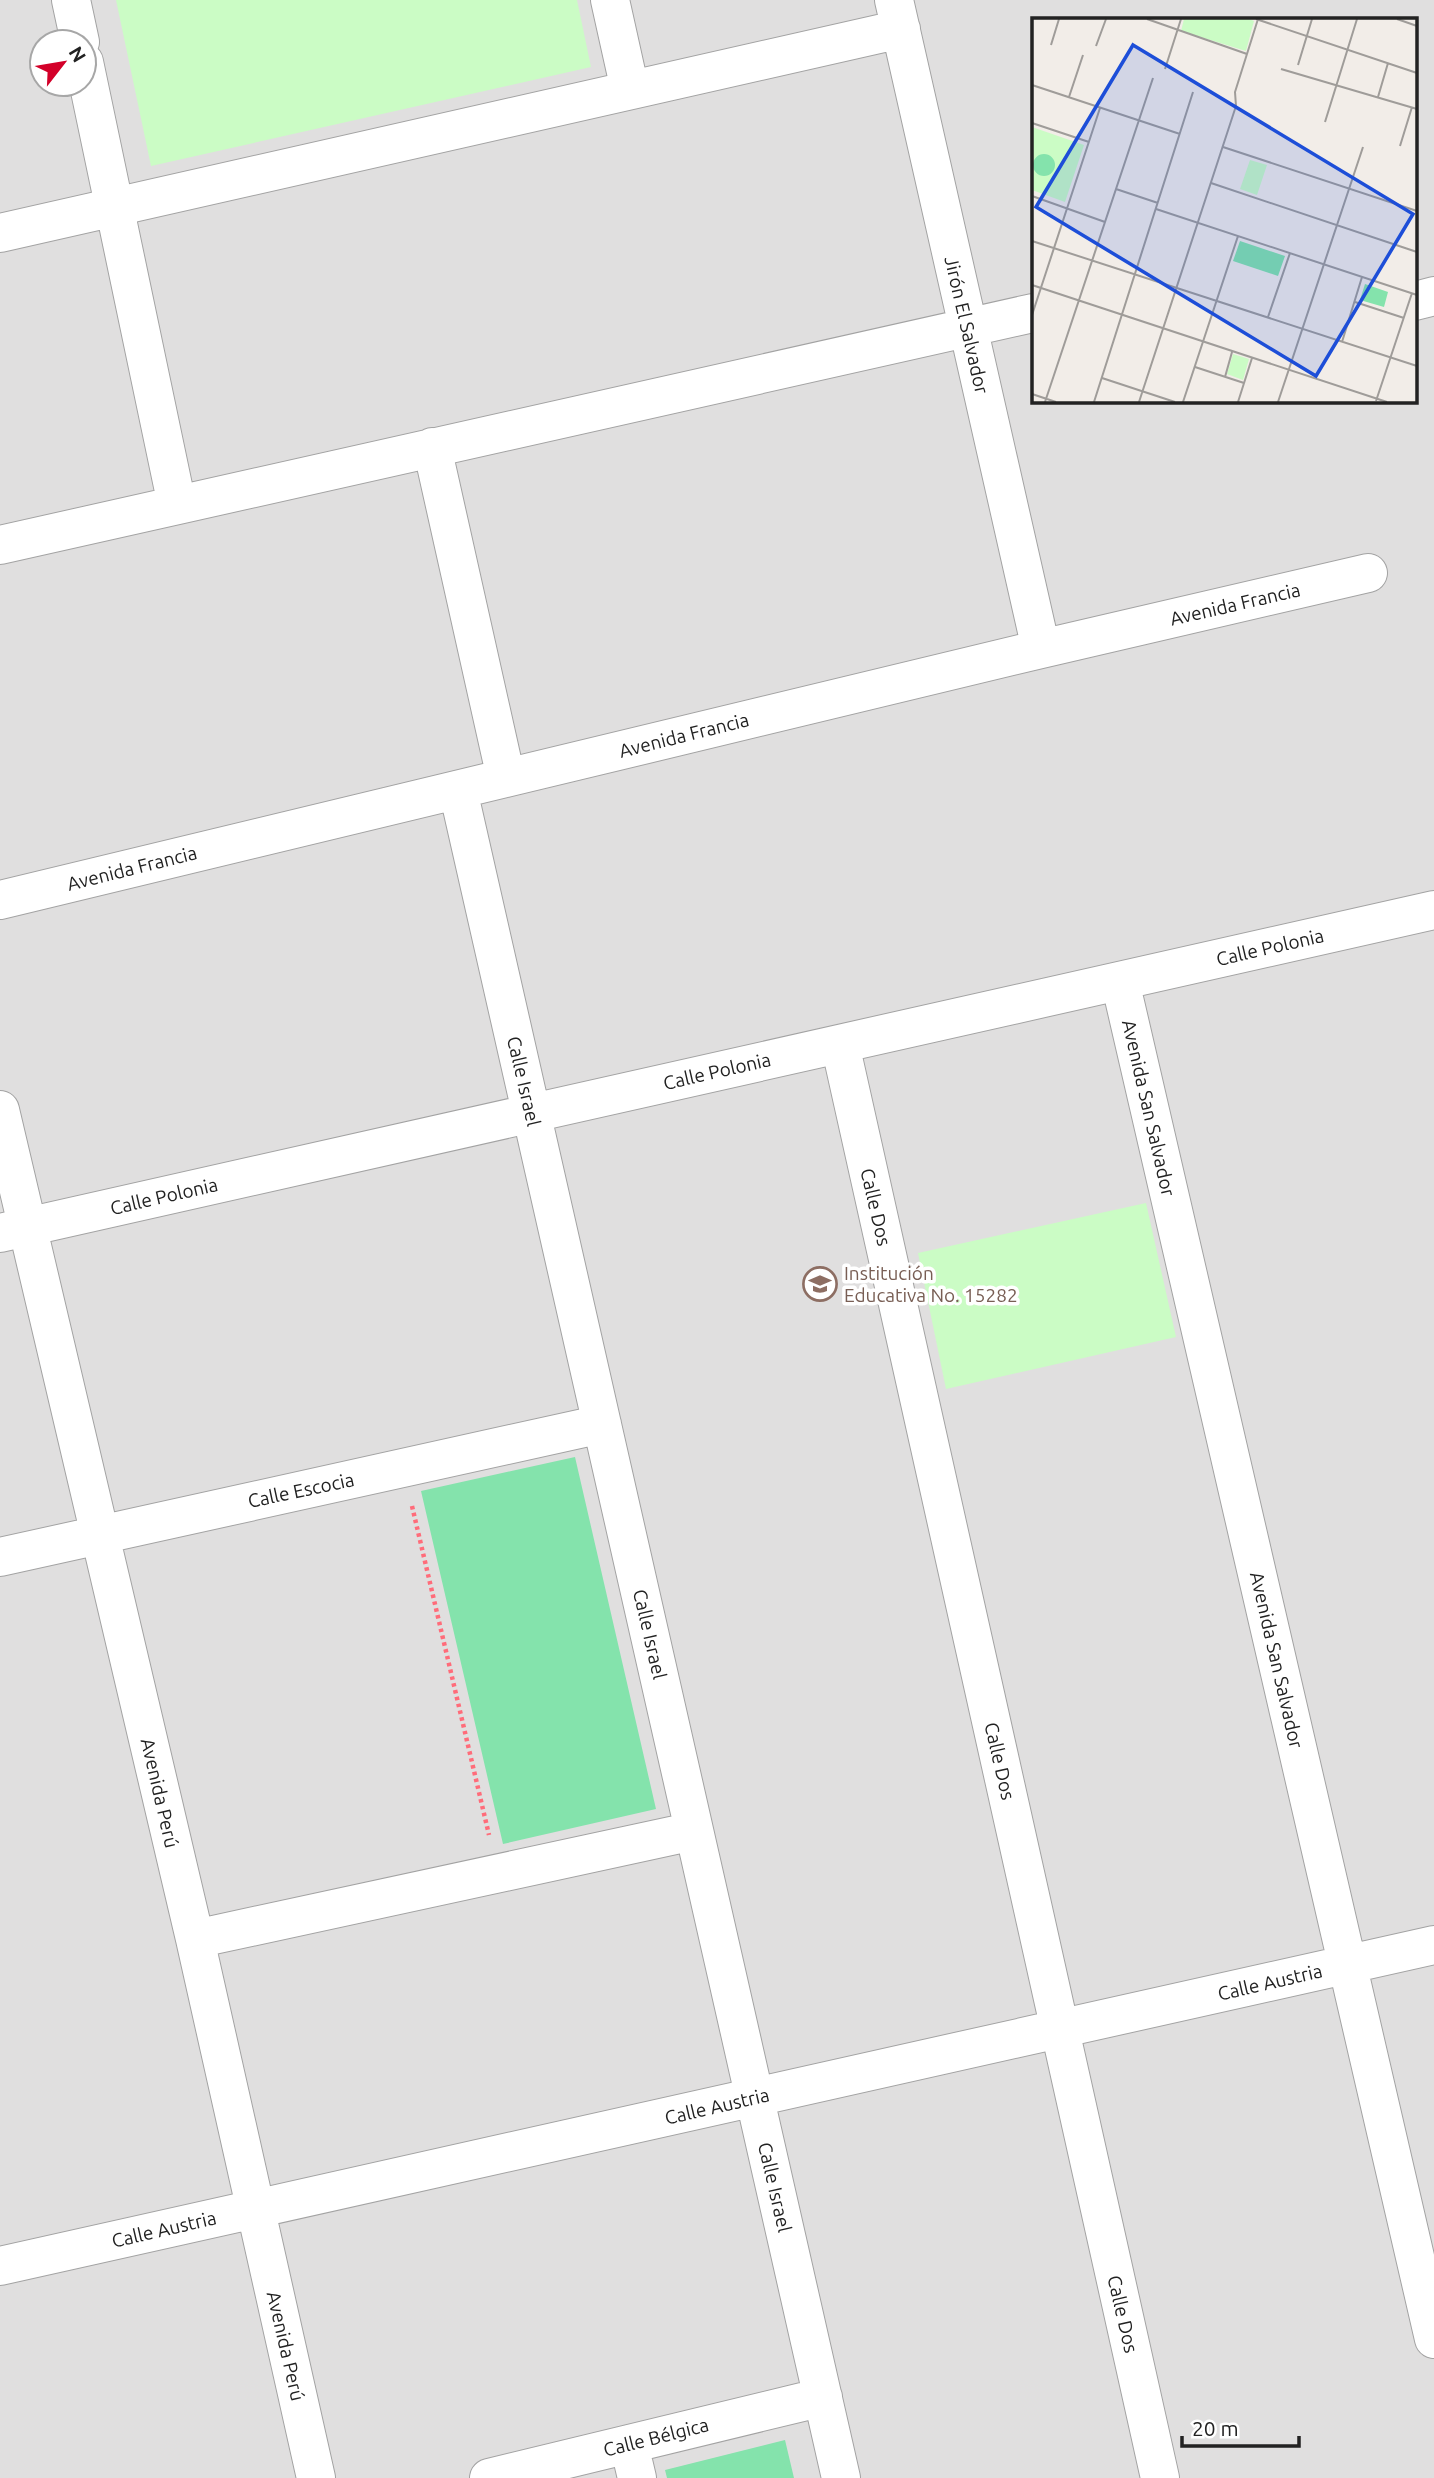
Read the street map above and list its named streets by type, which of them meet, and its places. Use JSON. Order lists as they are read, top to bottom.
{
  "streets": {
    "street": [
      "Jirón El Salvador",
      "Avenida Francia",
      "Calle Polonia",
      "Calle Israel",
      "Avenida San Salvador",
      "Calle Dos",
      "Calle Escocia",
      "Avenida Perú",
      "Calle Austria",
      "Calle Bélgica"
    ]
  },
  "crossings": [
    ["Jirón El Salvador", "Avenida Francia"],
    ["Avenida Francia", "Calle Israel"],
    ["Calle Polonia", "Calle Israel"],
    ["Calle Polonia", "Avenida San Salvador"],
    ["Calle Polonia", "Calle Dos"],
    ["Calle Polonia", "Avenida Perú"],
    ["Calle Israel", "Calle Escocia"],
    ["Calle Israel", "Calle Austria"],
    ["Calle Israel", "Calle Bélgica"],
    ["Avenida San Salvador", "Calle Austria"],
    ["Calle Dos", "Calle Austria"],
    ["Calle Escocia", "Avenida Perú"],
    ["Avenida Perú", "Calle Austria"]
  ],
  "places": {
    "school or university": ["Institución Educativa No. 15282"]
  },
  "scale_bar": "20 m",
  "north": "top right"
}
